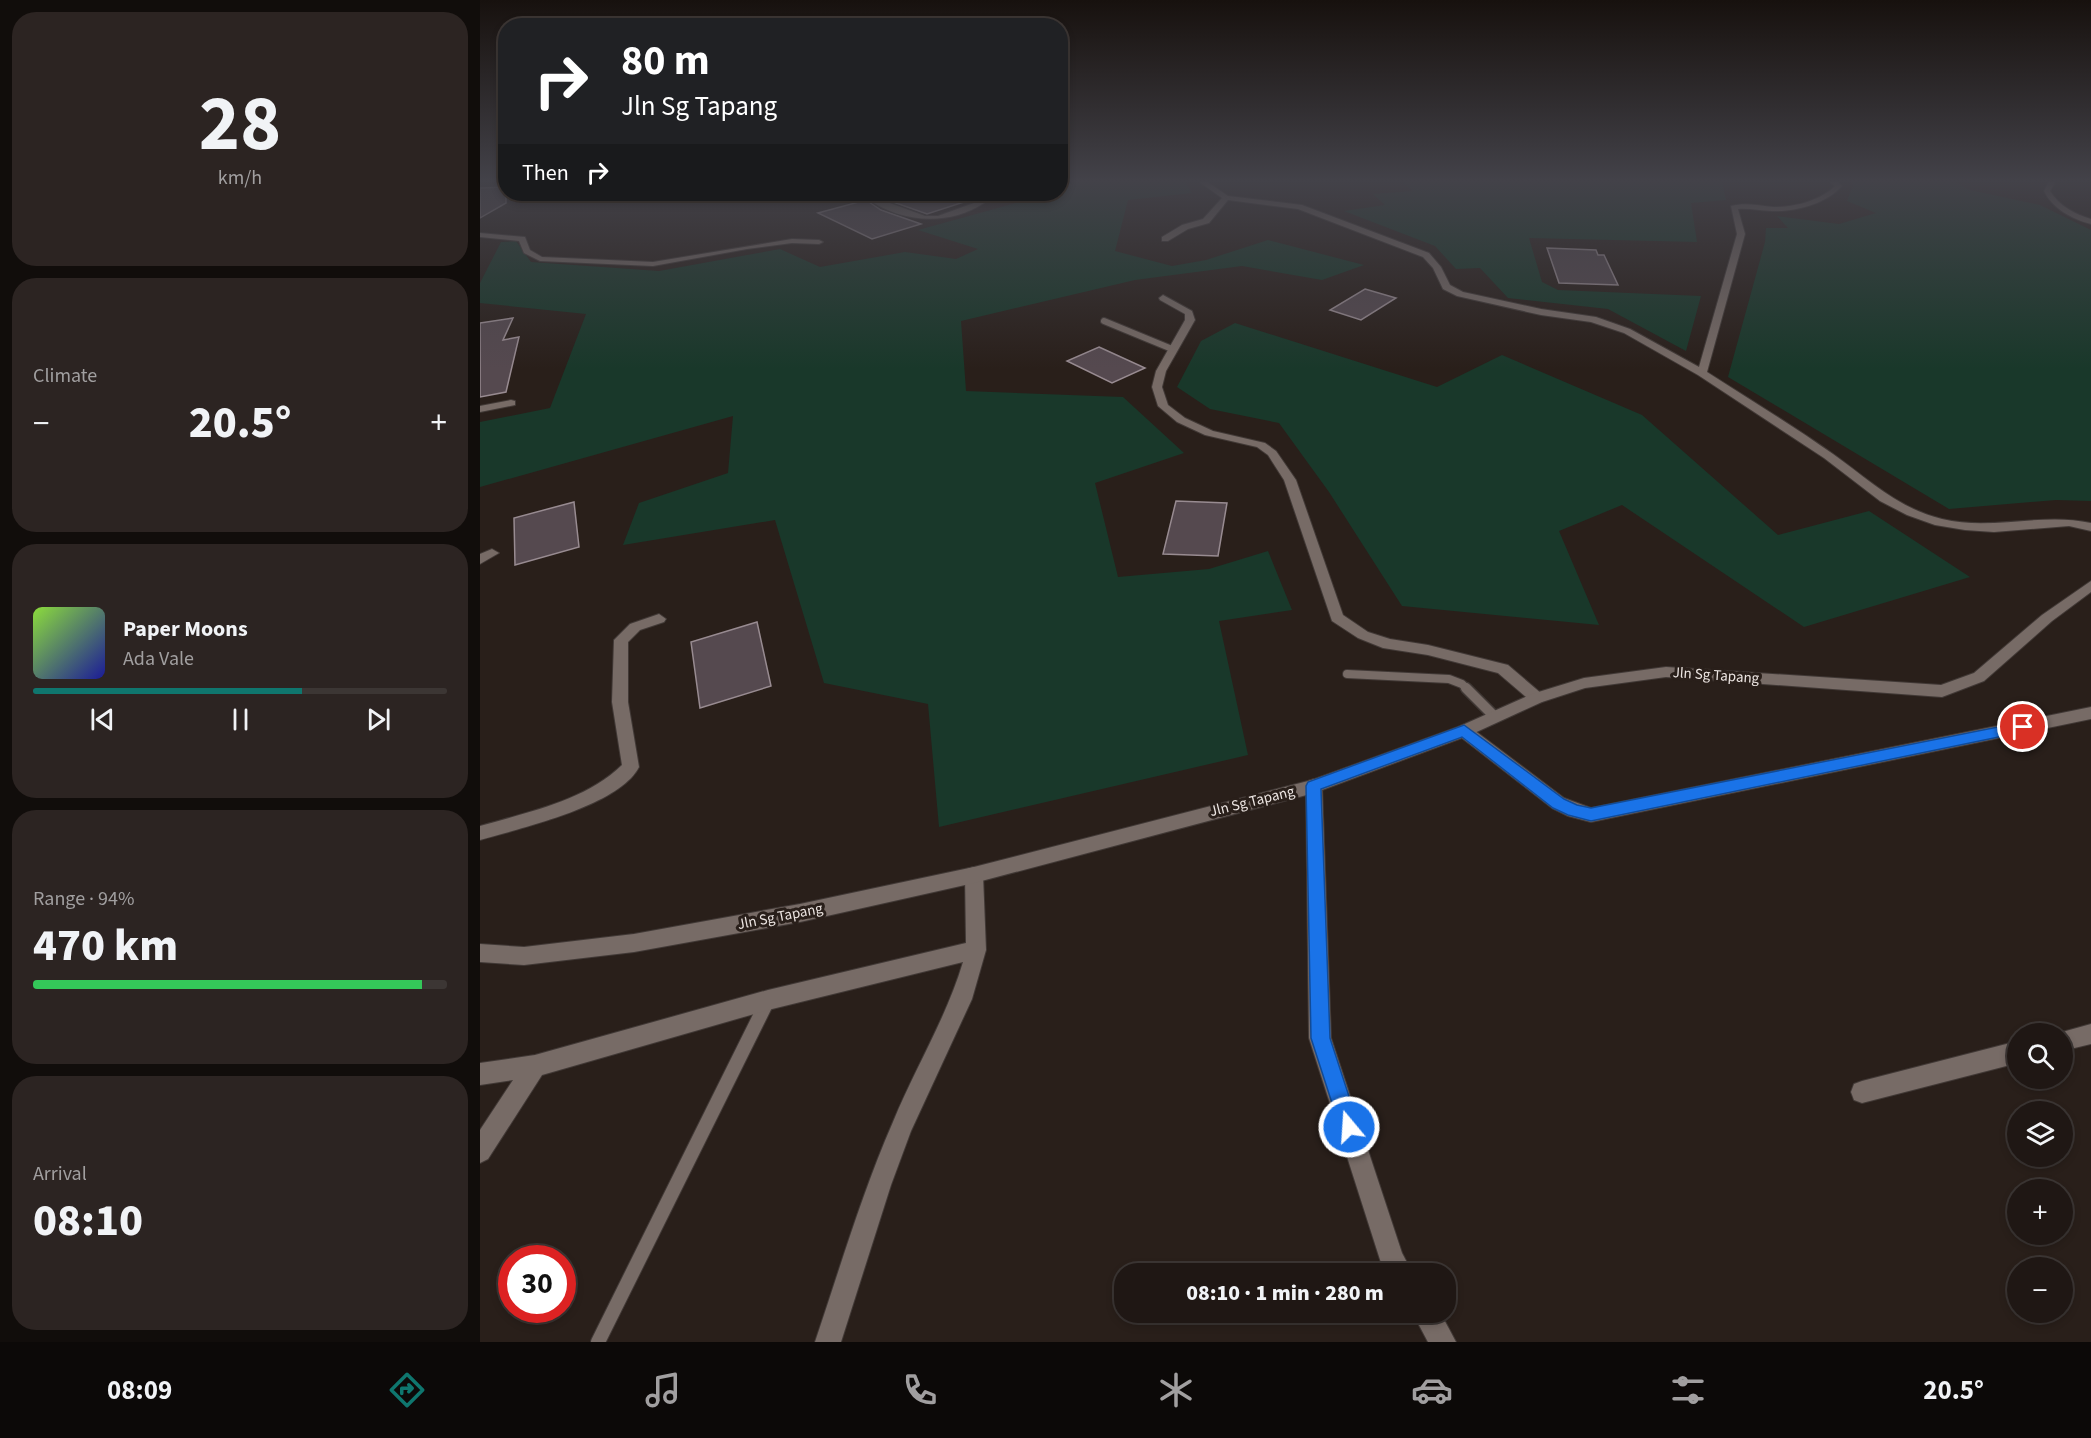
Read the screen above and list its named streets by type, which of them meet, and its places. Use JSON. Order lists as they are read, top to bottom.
{
  "streets": {
    "street": ["Jln Sg Tapang"]
  },
  "page": {
    "tile": [
      ["28", "km/h"],
      "Climate",
      ["Range · 94%", "470 km"],
      ["Arrival", "08:10"]
    ],
    "turn": ["80 m", "Jln Sg Tapang"],
    "then": "Then",
    "heat": ["−", "20.5°", "+"],
    "song": ["Paper Moons", "Ada Vale"],
    "map_buttons": ["+", "−"],
    "limit": "30",
    "trip": "08:10 · 1 min · 280 m",
    "tabs": ["08:09", "20.5°"]
  }
}
